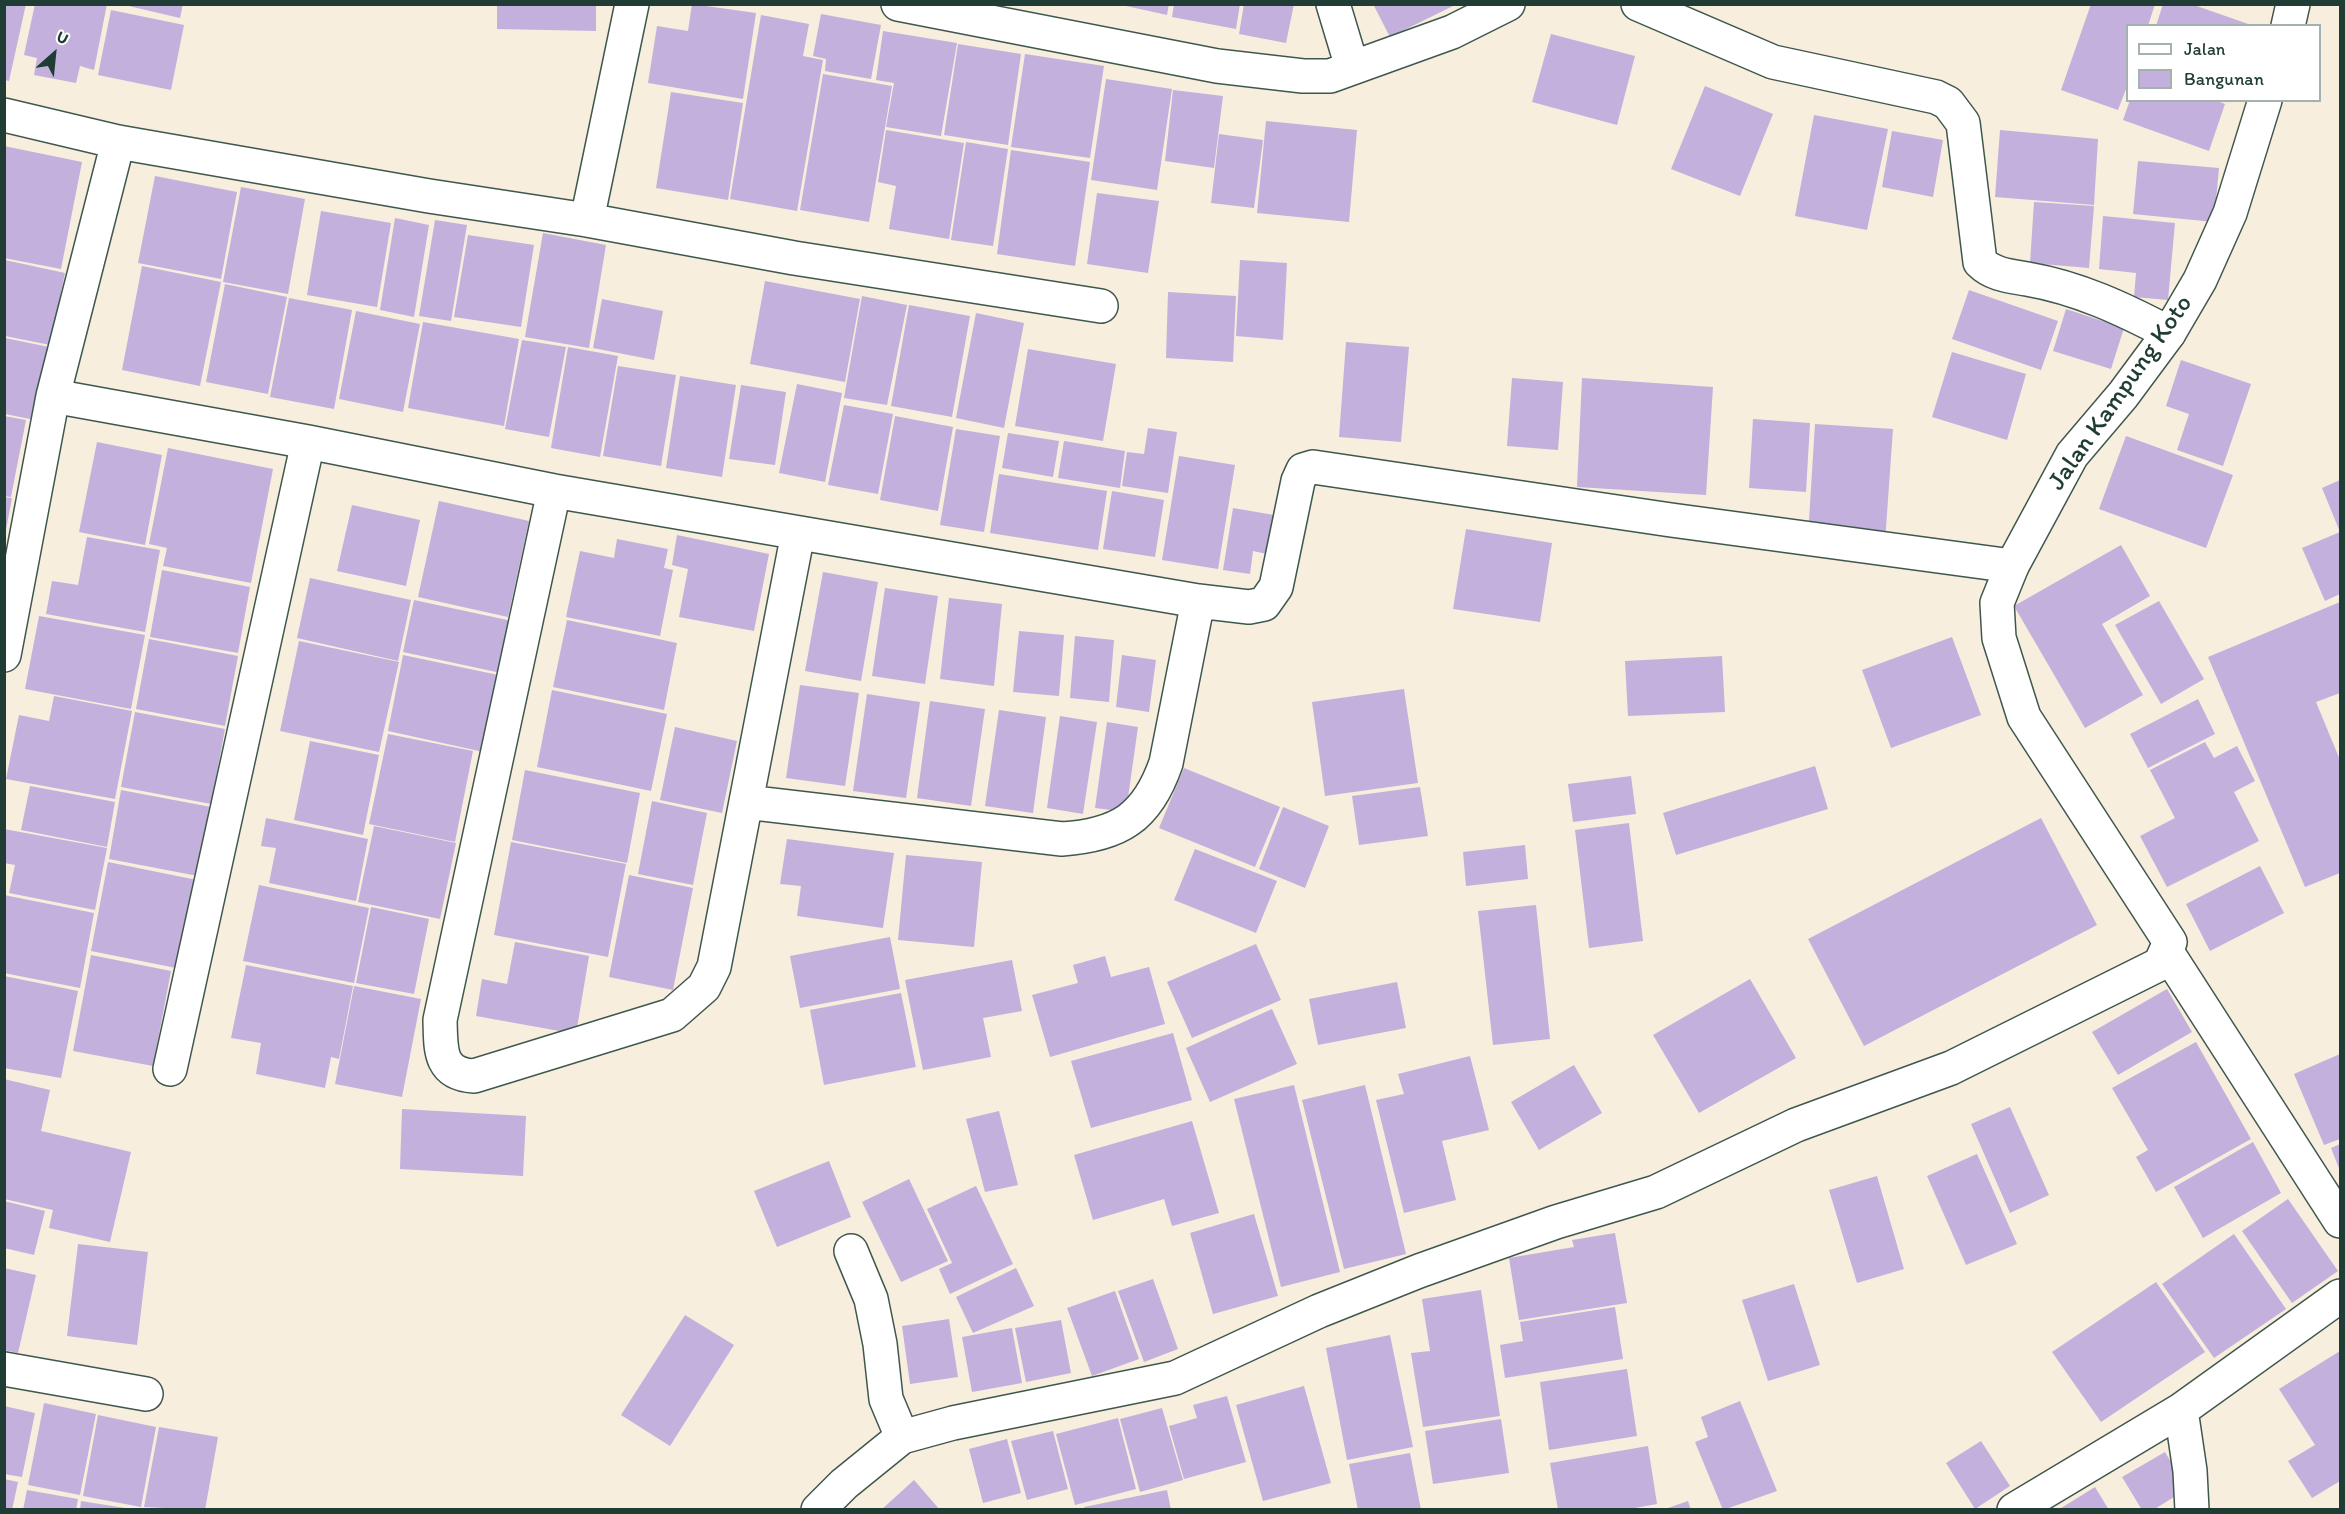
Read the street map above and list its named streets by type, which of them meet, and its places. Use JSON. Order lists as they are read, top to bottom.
{
  "streets": {
    "street": ["Jalan Kampung Koto"]
  },
  "legend": ["Jalan", "Bangunan"],
  "north": "top right"
}
